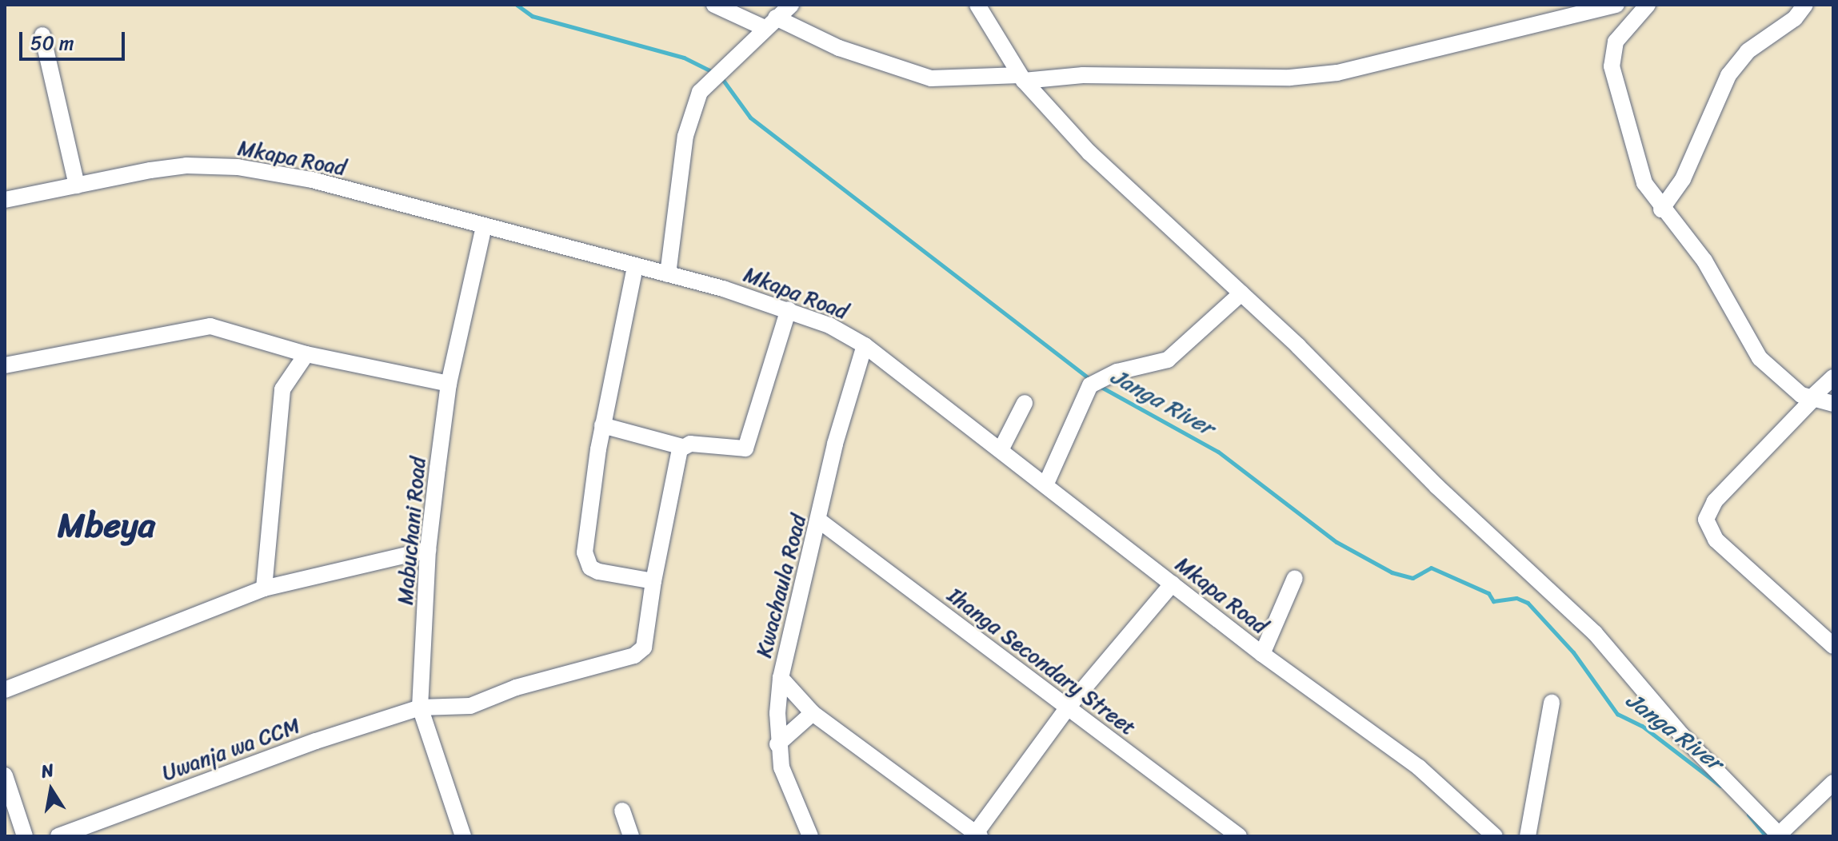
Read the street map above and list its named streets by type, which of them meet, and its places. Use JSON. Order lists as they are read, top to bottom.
{
  "streets": {
    "street": [
      "Mkapa Road",
      "Mabuchani Road",
      "Kwachaula Road",
      "Ihanga Secondary Street",
      "Uwanja wa CCM"
    ]
  },
  "crossings": [
    ["Mkapa Road", "Mabuchani Road"],
    ["Mkapa Road", "Kwachaula Road"],
    ["Mabuchani Road", "Uwanja wa CCM"],
    ["Kwachaula Road", "Ihanga Secondary Street"]
  ],
  "districts": ["Mbeya"],
  "water": ["Janga River"],
  "scale_bar": "50 m",
  "north": "top"
}
